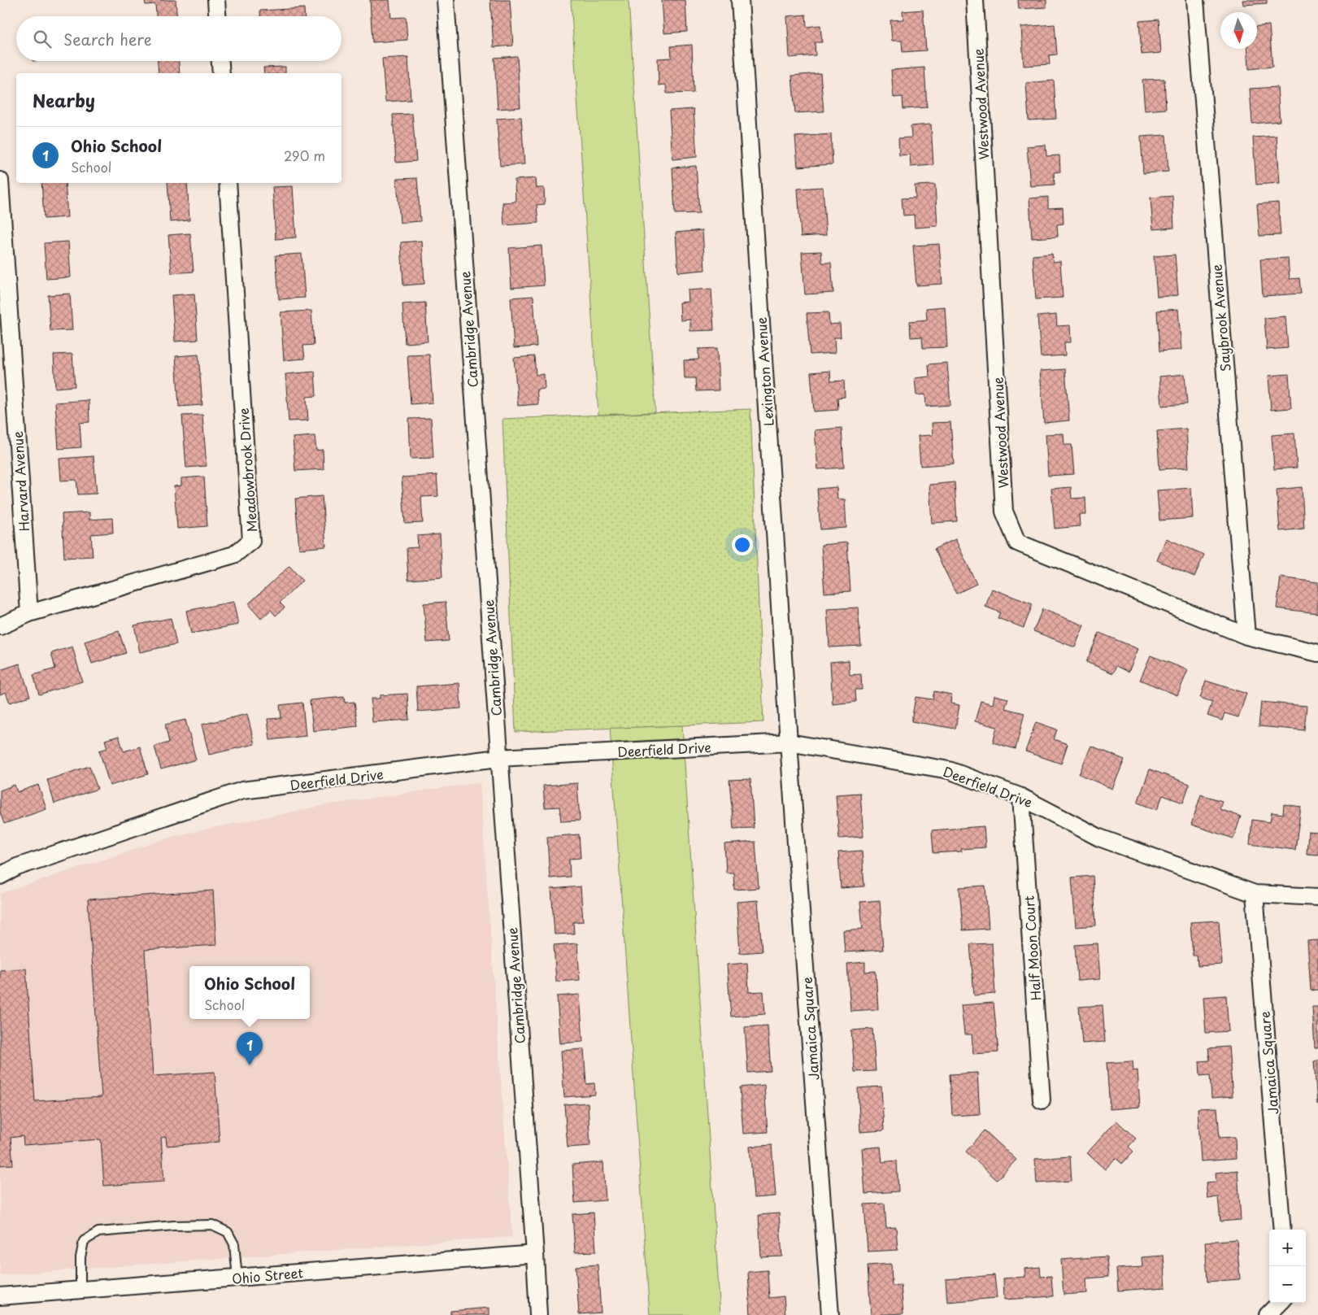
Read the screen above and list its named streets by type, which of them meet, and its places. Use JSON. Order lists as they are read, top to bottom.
{
  "streets": {
    "street": [
      "Westwood Avenue",
      "Saybrook Avenue",
      "Cambridge Avenue",
      "Lexington Avenue",
      "Meadowbrook Drive",
      "Harvard Avenue",
      "Deerfield Drive",
      "Half Moon Court",
      "Jamaica Square",
      "Ohio Street"
    ]
  },
  "crossings": [
    ["Westwood Avenue", "Saybrook Avenue"],
    ["Cambridge Avenue", "Deerfield Drive"],
    ["Cambridge Avenue", "Ohio Street"],
    ["Lexington Avenue", "Deerfield Drive"],
    ["Lexington Avenue", "Jamaica Square"],
    ["Meadowbrook Drive", "Harvard Avenue"],
    ["Deerfield Drive", "Half Moon Court"],
    ["Deerfield Drive", "Jamaica Square"]
  ],
  "north": "bottom",
  "page": {
    "search": "Search here",
    "heading": "Nearby",
    "list": [
      {
        "mark": "1",
        "name": "Ohio School",
        "note": "School",
        "value": "290 m"
      }
    ],
    "popup": ["Ohio School", "School"],
    "pins": "1",
    "map_buttons": ["+", "−"]
  }
}
